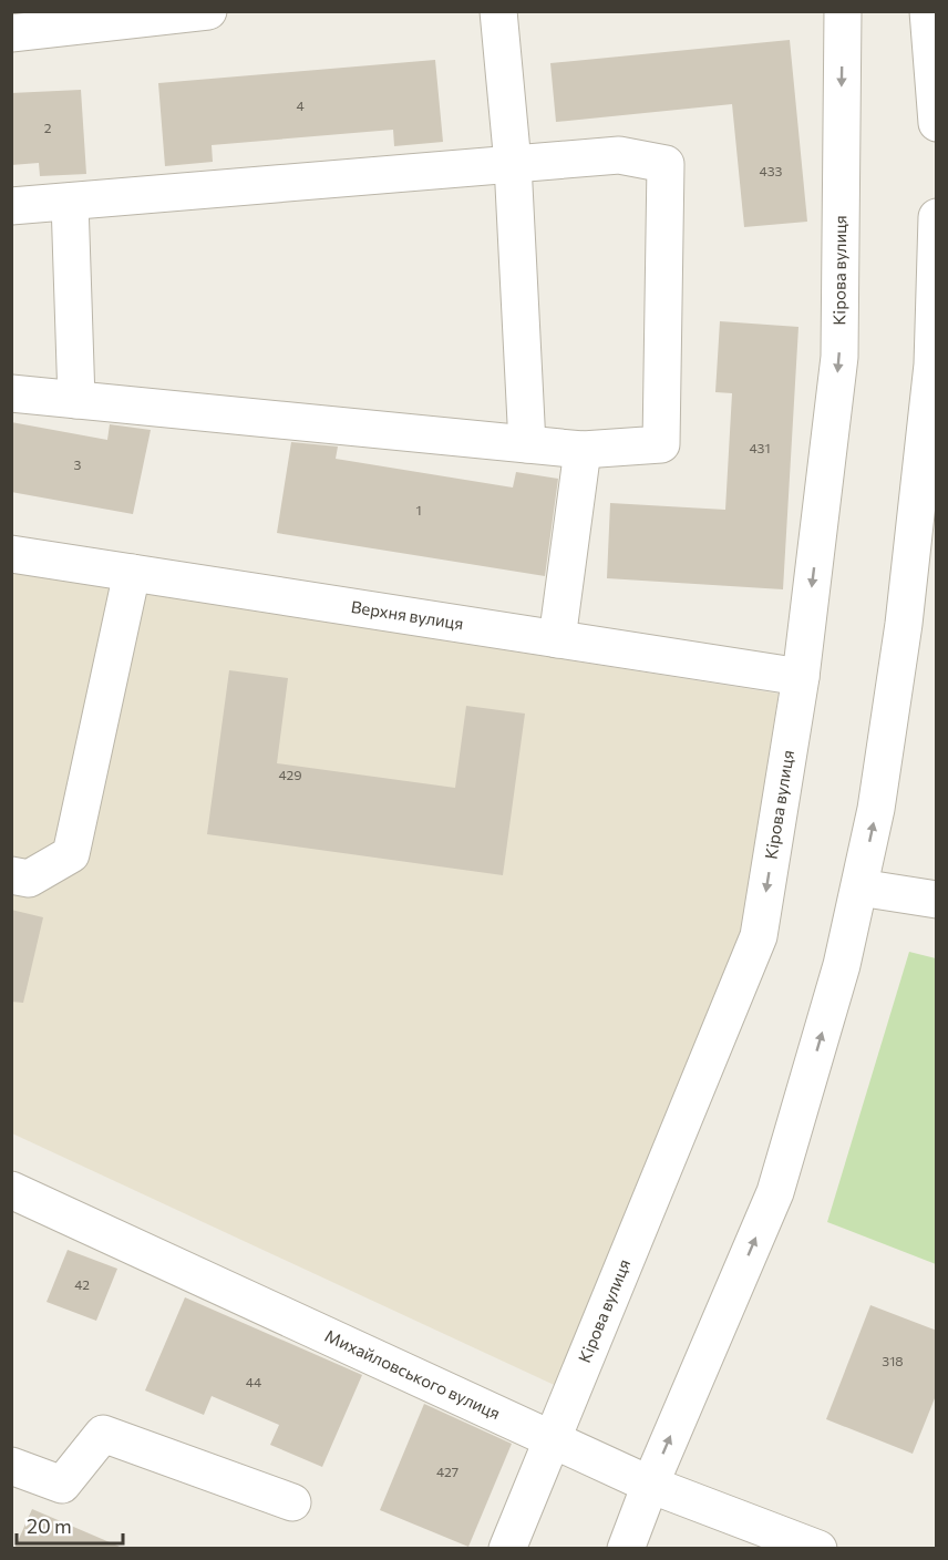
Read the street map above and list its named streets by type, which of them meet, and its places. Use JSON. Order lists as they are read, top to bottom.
{
  "streets": {
    "street": ["Кірова вулиця", "Верхня вулиця", "Михайловського вулиця"]
  },
  "crossings": [
    ["Кірова вулиця", "Верхня вулиця"],
    ["Кірова вулиця", "Михайловського вулиця"]
  ],
  "house_numbers": [
    "4",
    "2",
    "433",
    "431",
    "3",
    "1",
    "429",
    "42",
    "318",
    "44",
    "427"
  ],
  "scale_bar": "20 m"
}
